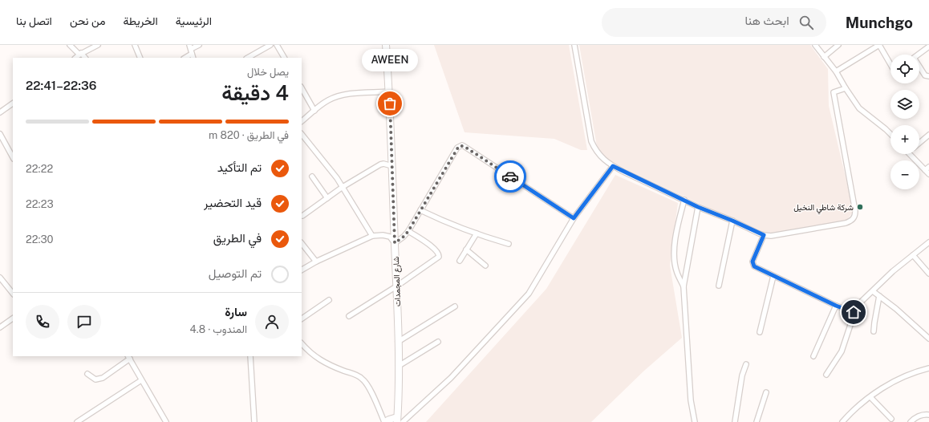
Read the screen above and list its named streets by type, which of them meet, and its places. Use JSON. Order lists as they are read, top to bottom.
{
  "streets": {
    "main road": ["شارع المجمدات"]
  },
  "places": ["AWEEN", "شركة شاطي النخيل"],
  "page": {
    "header": "Munchgo",
    "search": "ابحث هنا",
    "nav": [
      "الرئيسية",
      "الخريطة",
      "من نحن",
      "اتصل بنا"
    ],
    "bubble": "AWEEN",
    "map_buttons": ["+", "−"],
    "heading": ["4 دقيقة", "يصل خلال", "22:36–22:41"],
    "panel": ["سارة", "المندوب · 4.8"],
    "bar": "في الطريق · 820 m",
    "list": [
      ["تم التأكيد", "22:22"],
      ["قيد التحضير", "22:23"],
      ["في الطريق", "22:30"],
      "تم التوصيل"
    ]
  }
}
